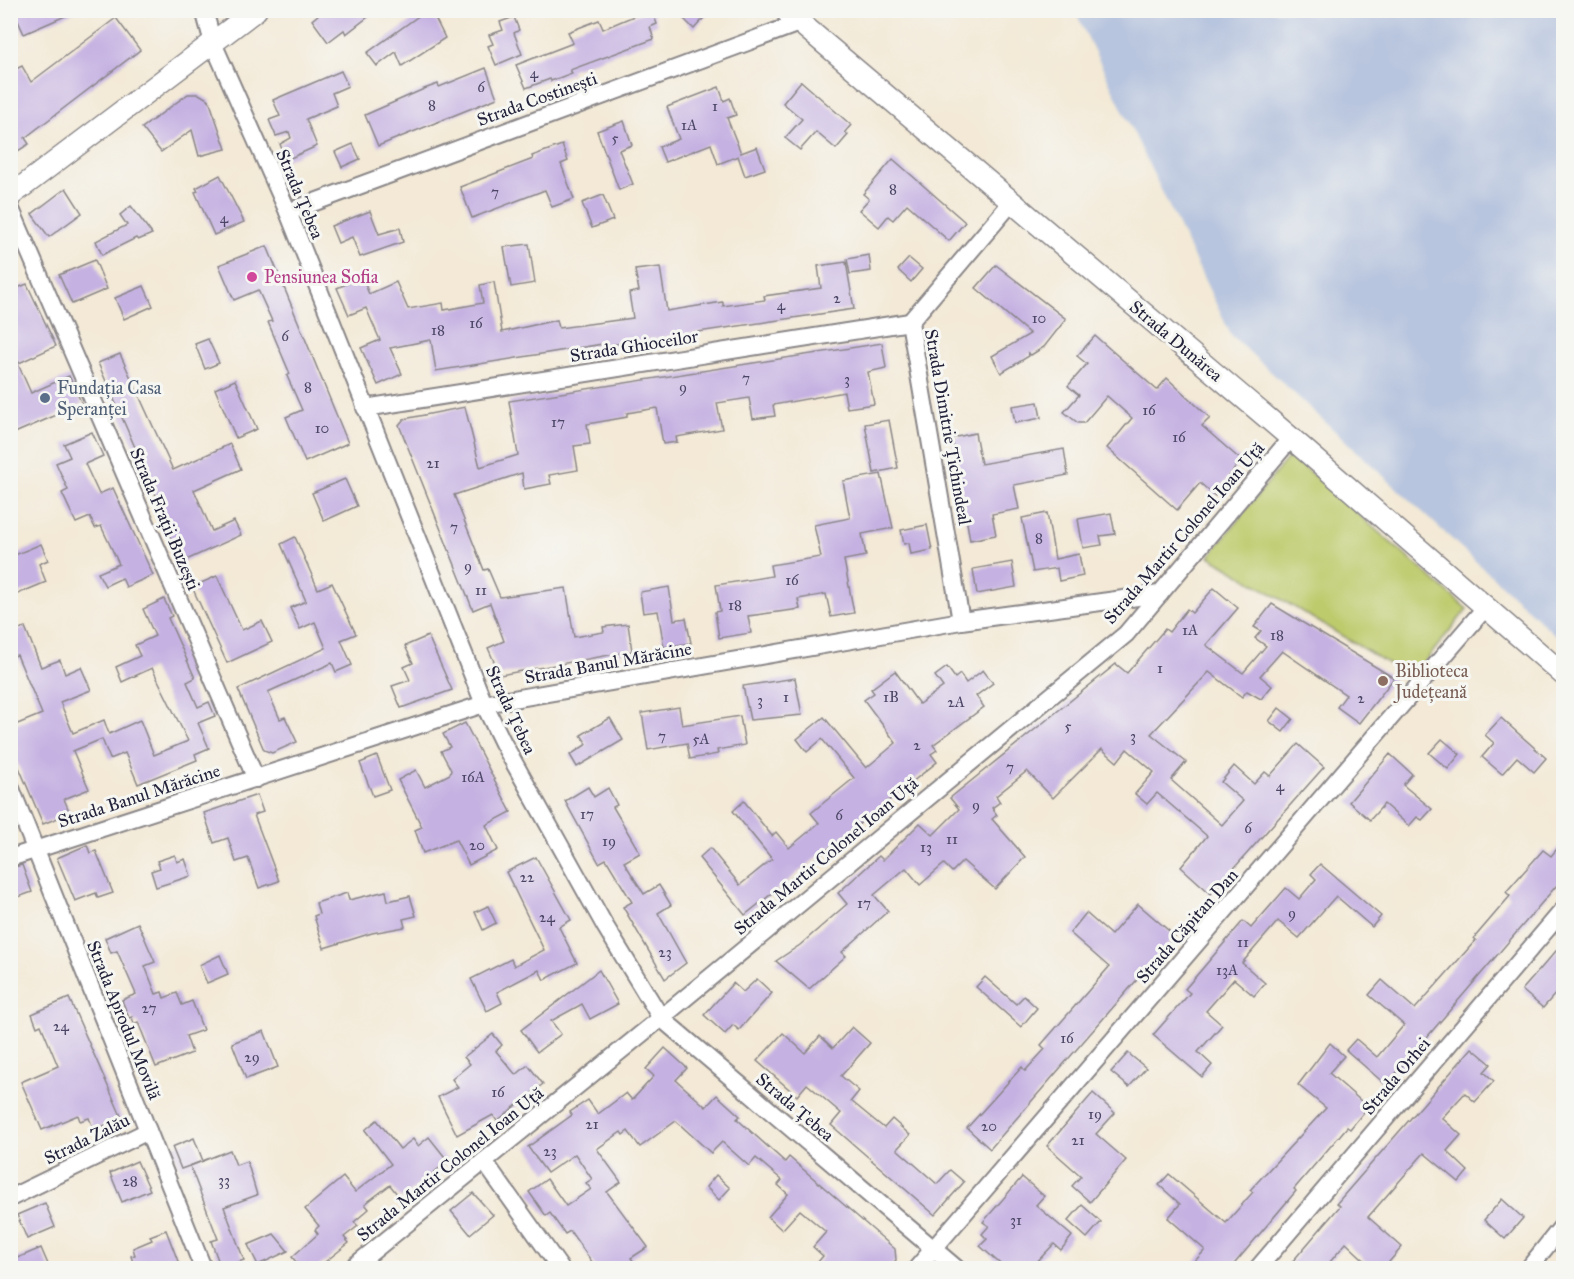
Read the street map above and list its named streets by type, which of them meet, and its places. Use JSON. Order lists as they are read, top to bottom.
{
  "streets": {
    "street": [
      "Strada Costinești",
      "Strada Țebea",
      "Strada Dunărea",
      "Strada Ghioceilor",
      "Strada Dimitrie Țichindeal",
      "Strada Frații Buzești",
      "Strada Martir Colonel Ioan Uță",
      "Strada Banul Mărăcine",
      "Strada Căpitan Dan",
      "Strada Aprodul Movilă",
      "Strada Orhei",
      "Strada Zalău"
    ]
  },
  "crossings": [
    ["Strada Costinești", "Strada Țebea"],
    ["Strada Costinești", "Strada Dunărea"],
    ["Strada Țebea", "Strada Ghioceilor"],
    ["Strada Țebea", "Strada Martir Colonel Ioan Uță"],
    ["Strada Țebea", "Strada Banul Mărăcine"],
    ["Strada Țebea", "Strada Căpitan Dan"],
    ["Strada Dunărea", "Strada Dimitrie Țichindeal"],
    ["Strada Dunărea", "Strada Martir Colonel Ioan Uță"],
    ["Strada Dunărea", "Strada Căpitan Dan"],
    ["Strada Ghioceilor", "Strada Dimitrie Țichindeal"],
    ["Strada Dimitrie Țichindeal", "Strada Banul Mărăcine"],
    ["Strada Frații Buzești", "Strada Banul Mărăcine"],
    ["Strada Martir Colonel Ioan Uță", "Strada Banul Mărăcine"],
    ["Strada Banul Mărăcine", "Strada Aprodul Movilă"],
    ["Strada Aprodul Movilă", "Strada Zalău"]
  ],
  "places": ["Pensiunea Sofia", "Fundația Casa Speranței", "Biblioteca Județeană"],
  "house_numbers": [
    "4",
    "6",
    "8",
    "1",
    "1A",
    "5",
    "8",
    "7",
    "4",
    "2",
    "4",
    "10",
    "16",
    "18",
    "6",
    "7",
    "3",
    "8",
    "9",
    "16",
    "17",
    "10",
    "16",
    "21",
    "7",
    "8",
    "9",
    "16",
    "11",
    "18",
    "1A",
    "18",
    "1",
    "1",
    "1B",
    "2",
    "3",
    "2A",
    "5",
    "7",
    "3",
    "5A",
    "2",
    "7",
    "16A",
    "4",
    "9",
    "17",
    "6",
    "6",
    "11",
    "19",
    "20",
    "13",
    "22",
    "17",
    "9",
    "24",
    "11",
    "23",
    "13A",
    "27",
    "24",
    "16",
    "29",
    "16",
    "19",
    "21",
    "20",
    "21",
    "23",
    "33",
    "28",
    "31"
  ]
}
